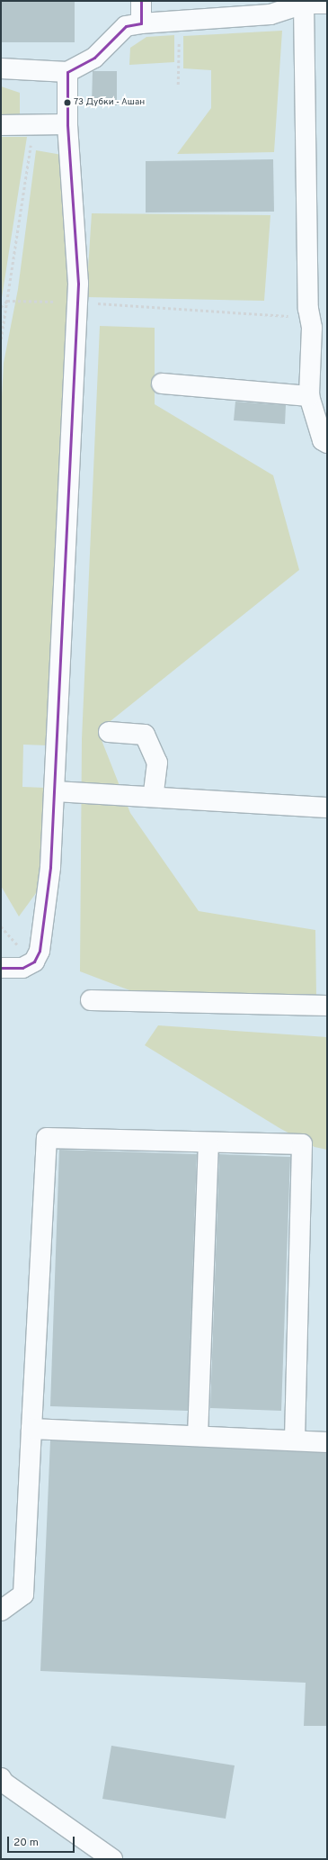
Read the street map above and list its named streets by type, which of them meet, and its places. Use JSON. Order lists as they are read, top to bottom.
{
  "places": ["73 Дубки - Ашан"],
  "scale_bar": "20 m"
}
